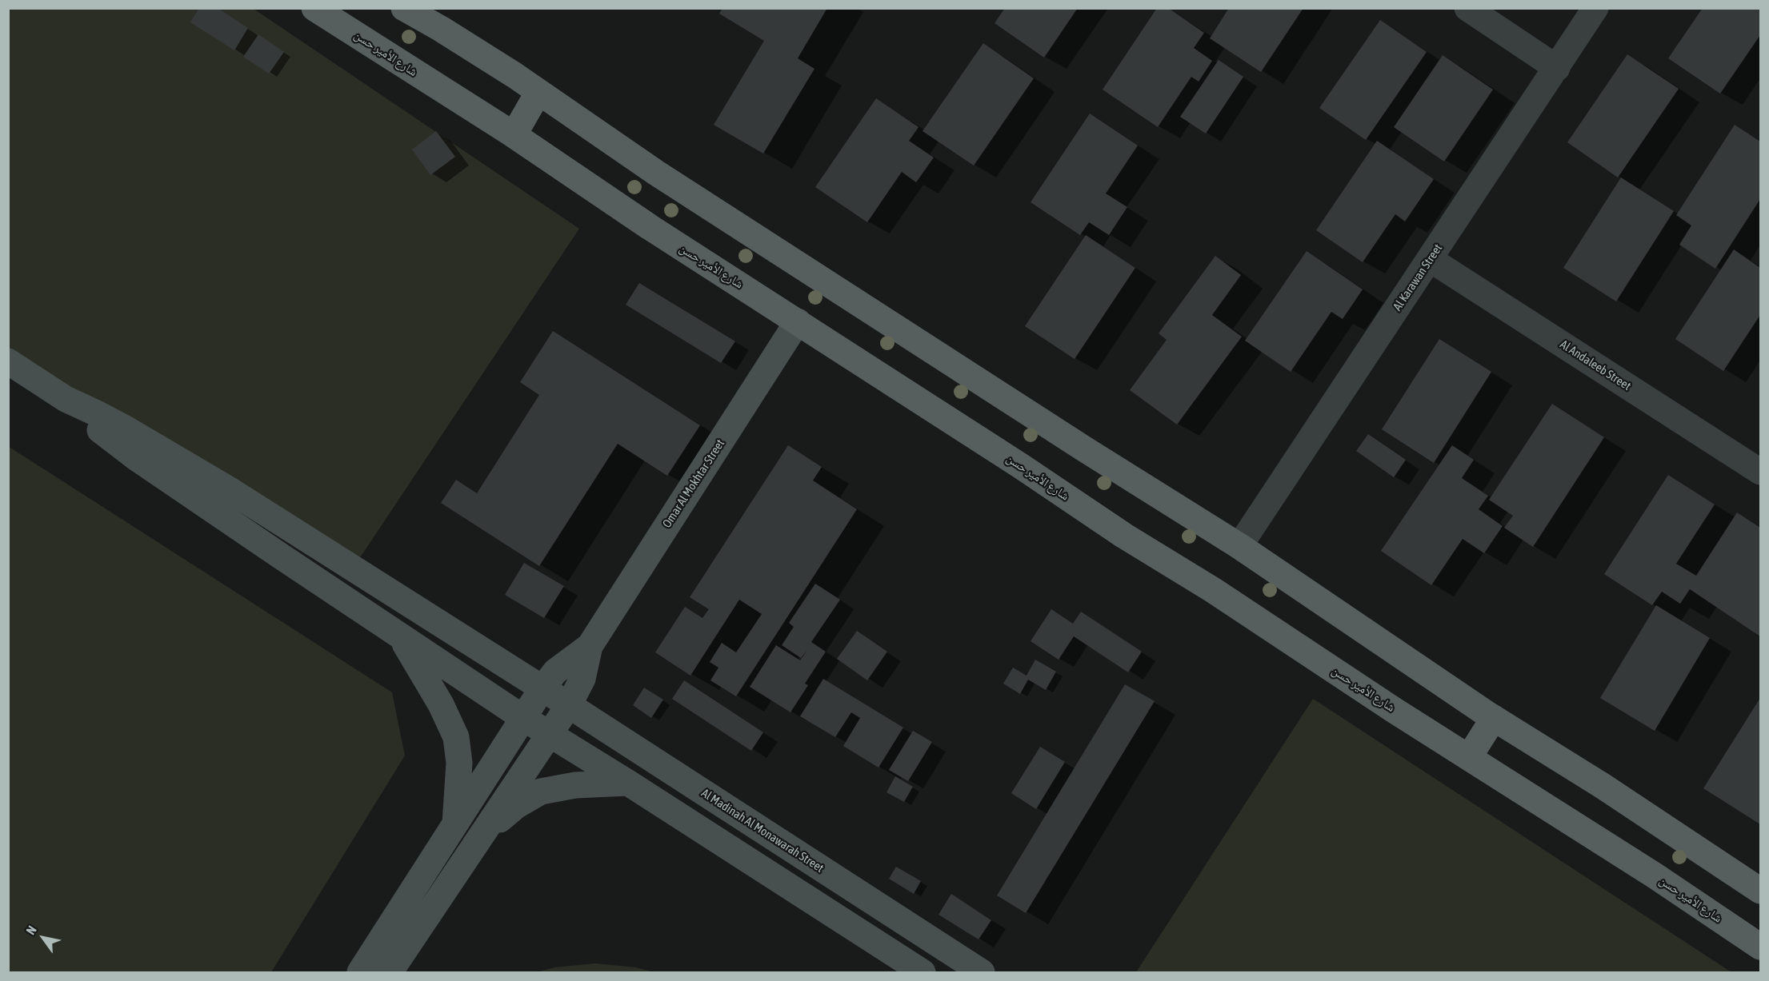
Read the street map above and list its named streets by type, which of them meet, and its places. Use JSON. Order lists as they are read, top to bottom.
{
  "streets": {
    "main road": ["شارع الأمير حسن", "Omar Al Mokhtar Street", "Al Madinah Al Monawarah Street"],
    "street": ["Al Karawan Street", "Al Andaleeb Street"]
  },
  "crossings": [
    ["شارع الأمير حسن", "Omar Al Mokhtar Street"],
    ["Al Karawan Street", "Al Andaleeb Street"]
  ],
  "north": "top left"
}
